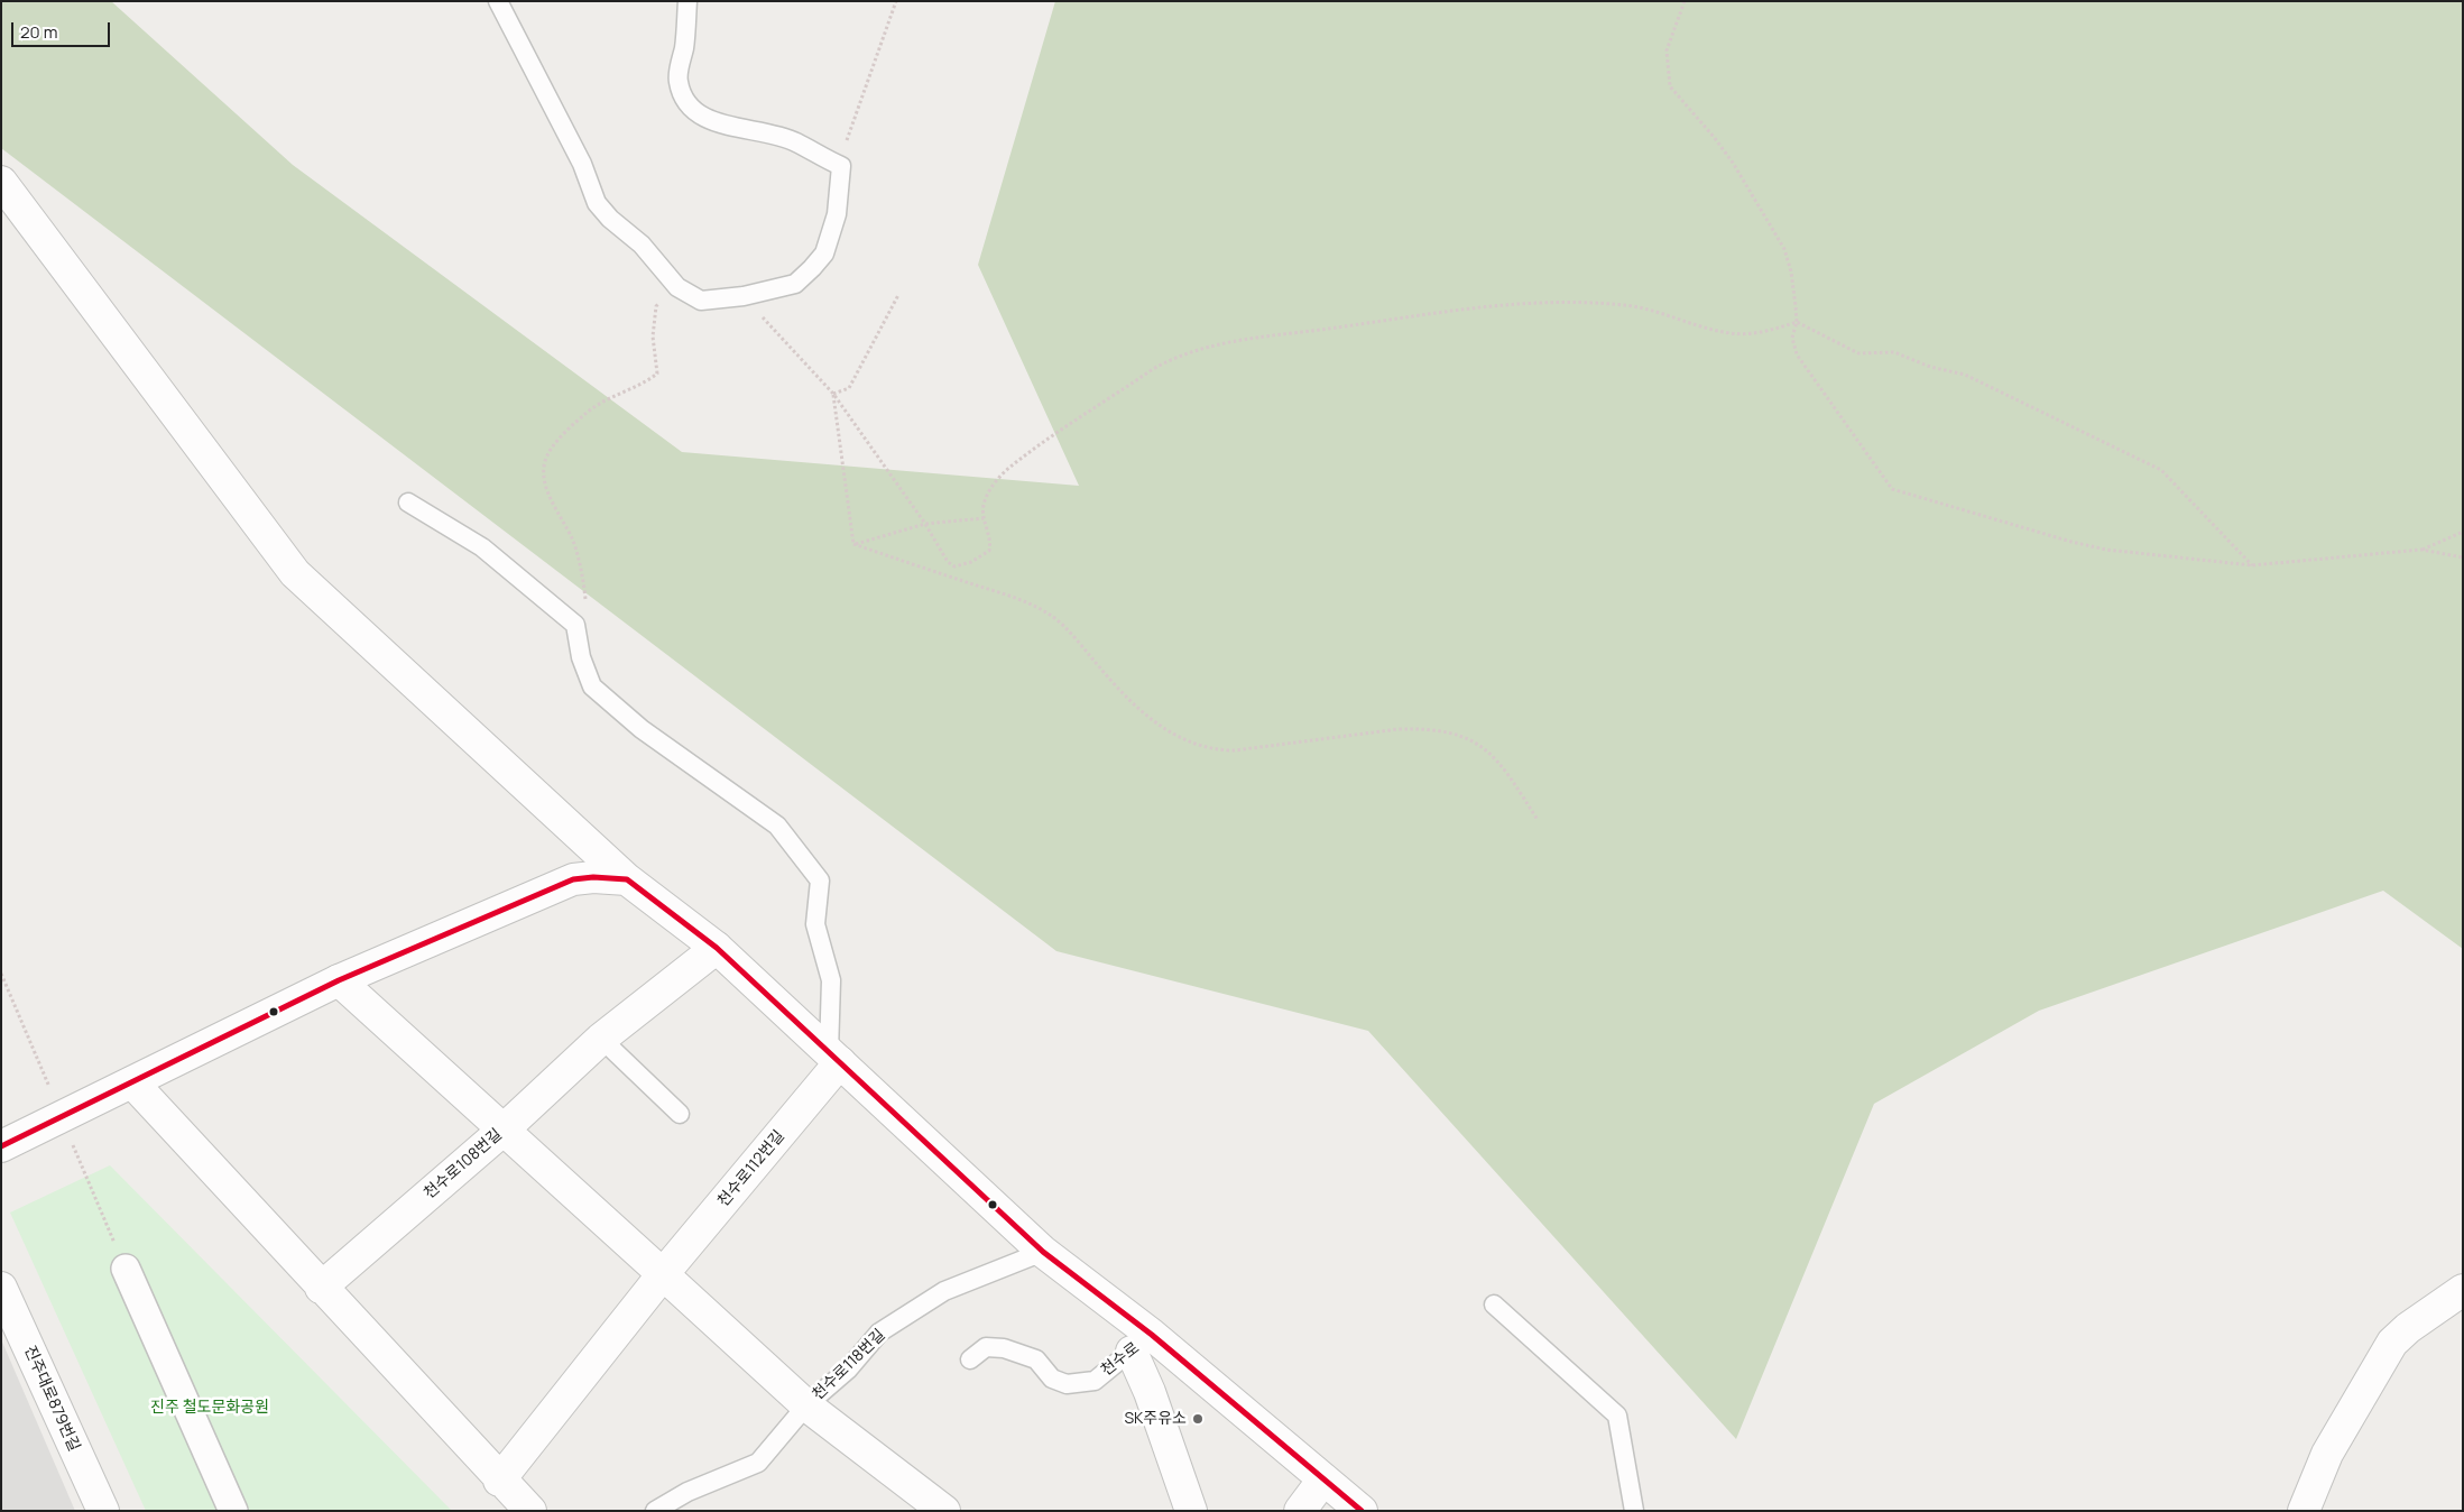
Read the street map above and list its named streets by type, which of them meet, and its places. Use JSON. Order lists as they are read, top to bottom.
{
  "streets": {
    "street": [
      "천수로108번길",
      "천수로112번길",
      "천수로",
      "천수로118번길",
      "진주대로879번길"
    ]
  },
  "crossings": [
    ["천수로108번길", "천수로"],
    ["천수로112번길", "천수로"],
    ["천수로112번길", "천수로118번길"],
    ["천수로", "천수로118번길"]
  ],
  "parks": ["진주 철도문화공원"],
  "places": ["SK주유소"],
  "scale_bar": "20 m"
}
